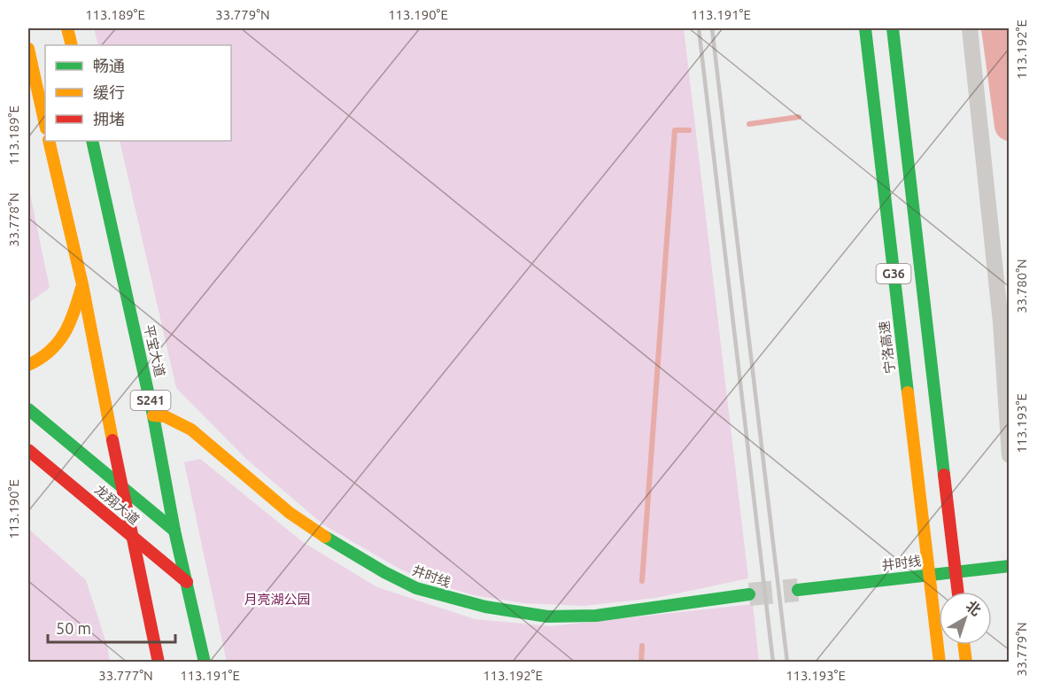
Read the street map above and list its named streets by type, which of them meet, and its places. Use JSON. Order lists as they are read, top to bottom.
{
  "streets": {
    "main road": [
      "G36",
      "宁洛高速",
      "平宝大道",
      "S241",
      "龙翔大道",
      "井时线"
    ]
  },
  "crossings": [
    ["平宝大道", "龙翔大道"],
    ["平宝大道", "井时线"]
  ],
  "parks": ["月亮湖公园"],
  "legend": ["畅通", "缓行", "拥堵"],
  "scale_bar": "50 m",
  "north": "top right",
  "coordinates": [
    "113.189°E",
    "33.779°N",
    "113.190°E",
    "113.191°E",
    "113.192°E",
    "33.778°N",
    "33.780°N",
    "113.193°E",
    "33.777°N"
  ]
}
